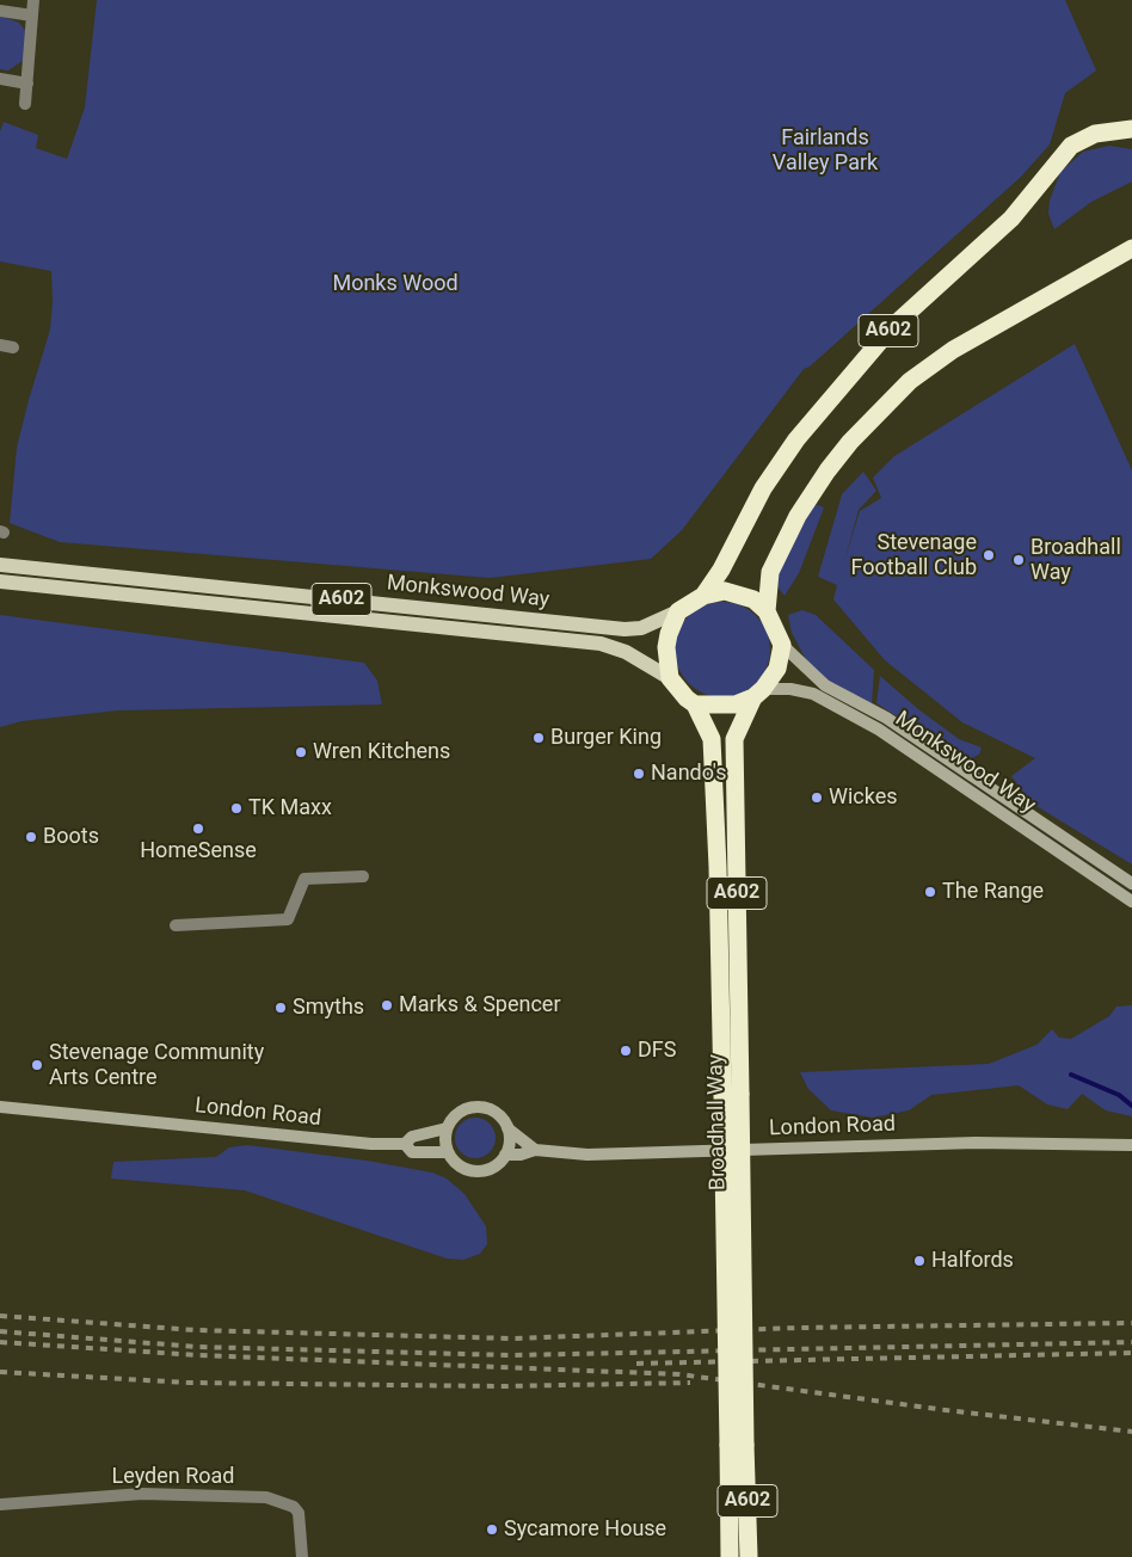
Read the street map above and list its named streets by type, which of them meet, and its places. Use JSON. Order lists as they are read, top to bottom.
{
  "streets": {
    "highway": ["A602", "Broadhall Way"],
    "main road": ["Monkswood Way", "London Road"],
    "street": ["Leyden Road"]
  },
  "crossings": [
    ["A602", "Monkswood Way"],
    ["A602", "Broadhall Way"],
    ["Monkswood Way", "Broadhall Way"]
  ],
  "parks": ["Fairlands Valley Park", "Monks Wood"],
  "places": [
    "Stevenage Football Club",
    "Broadhall Way",
    "Burger King",
    "Wren Kitchens",
    "Nando's",
    "Wickes",
    "TK Maxx",
    "HomeSense",
    "Boots",
    "The Range",
    "Marks & Spencer",
    "Smyths",
    "DFS",
    "Stevenage Community Arts Centre",
    "Halfords",
    "Sycamore House"
  ]
}
